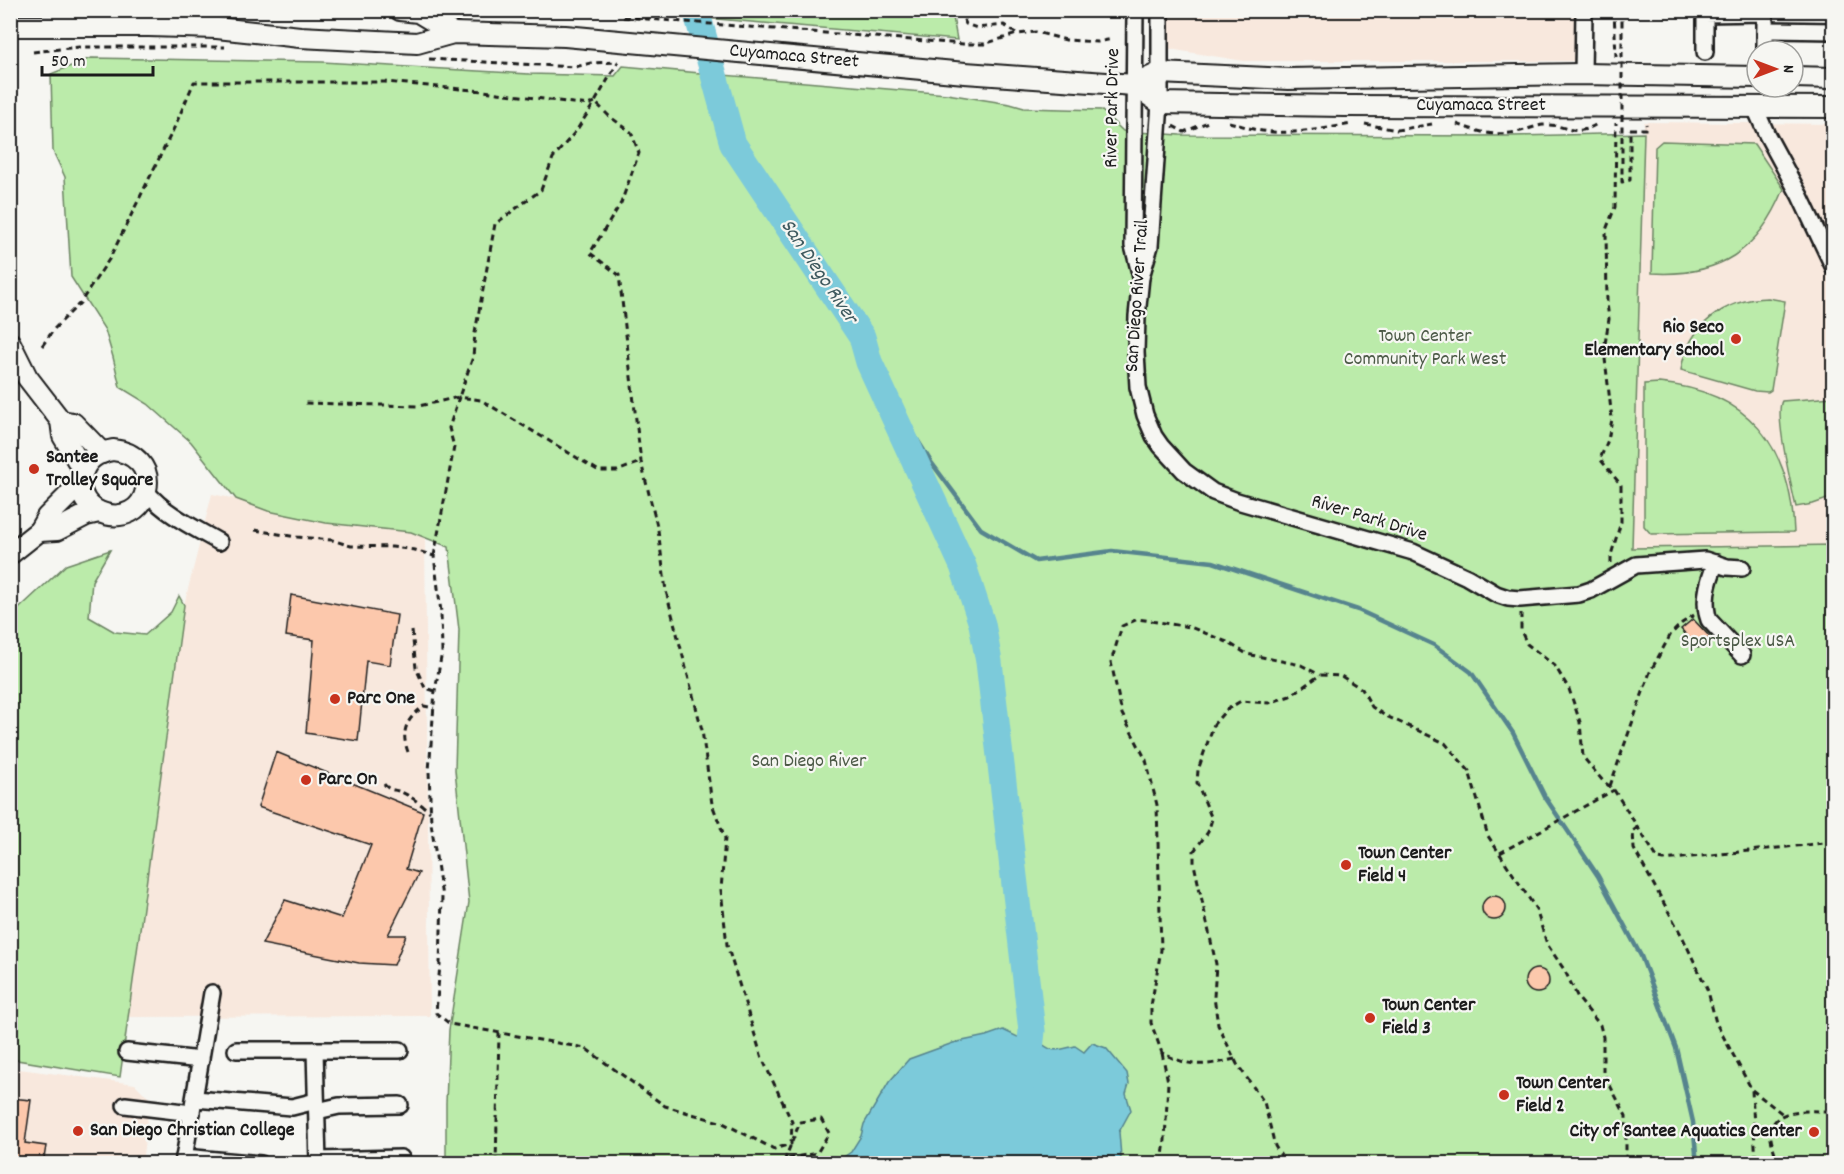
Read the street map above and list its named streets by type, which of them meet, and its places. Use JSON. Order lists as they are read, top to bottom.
{
  "streets": {
    "main road": ["Cuyamaca Street"],
    "street": ["River Park Drive"]
  },
  "crossings": [
    ["Cuyamaca Street", "River Park Drive"]
  ],
  "water": ["San Diego River"],
  "parks": ["Town Center Community Park West", "Sportsplex USA", "San Diego River"],
  "places": [
    "Rio Seco Elementary School",
    "Santee Trolley Square",
    "Parc One",
    "Parc On",
    "Town Center Field 4",
    "Town Center Field 3",
    "Town Center Field 2",
    "San Diego Christian College",
    "City of Santee Aquatics Center"
  ],
  "scale_bar": "50 m",
  "north": "right"
}
